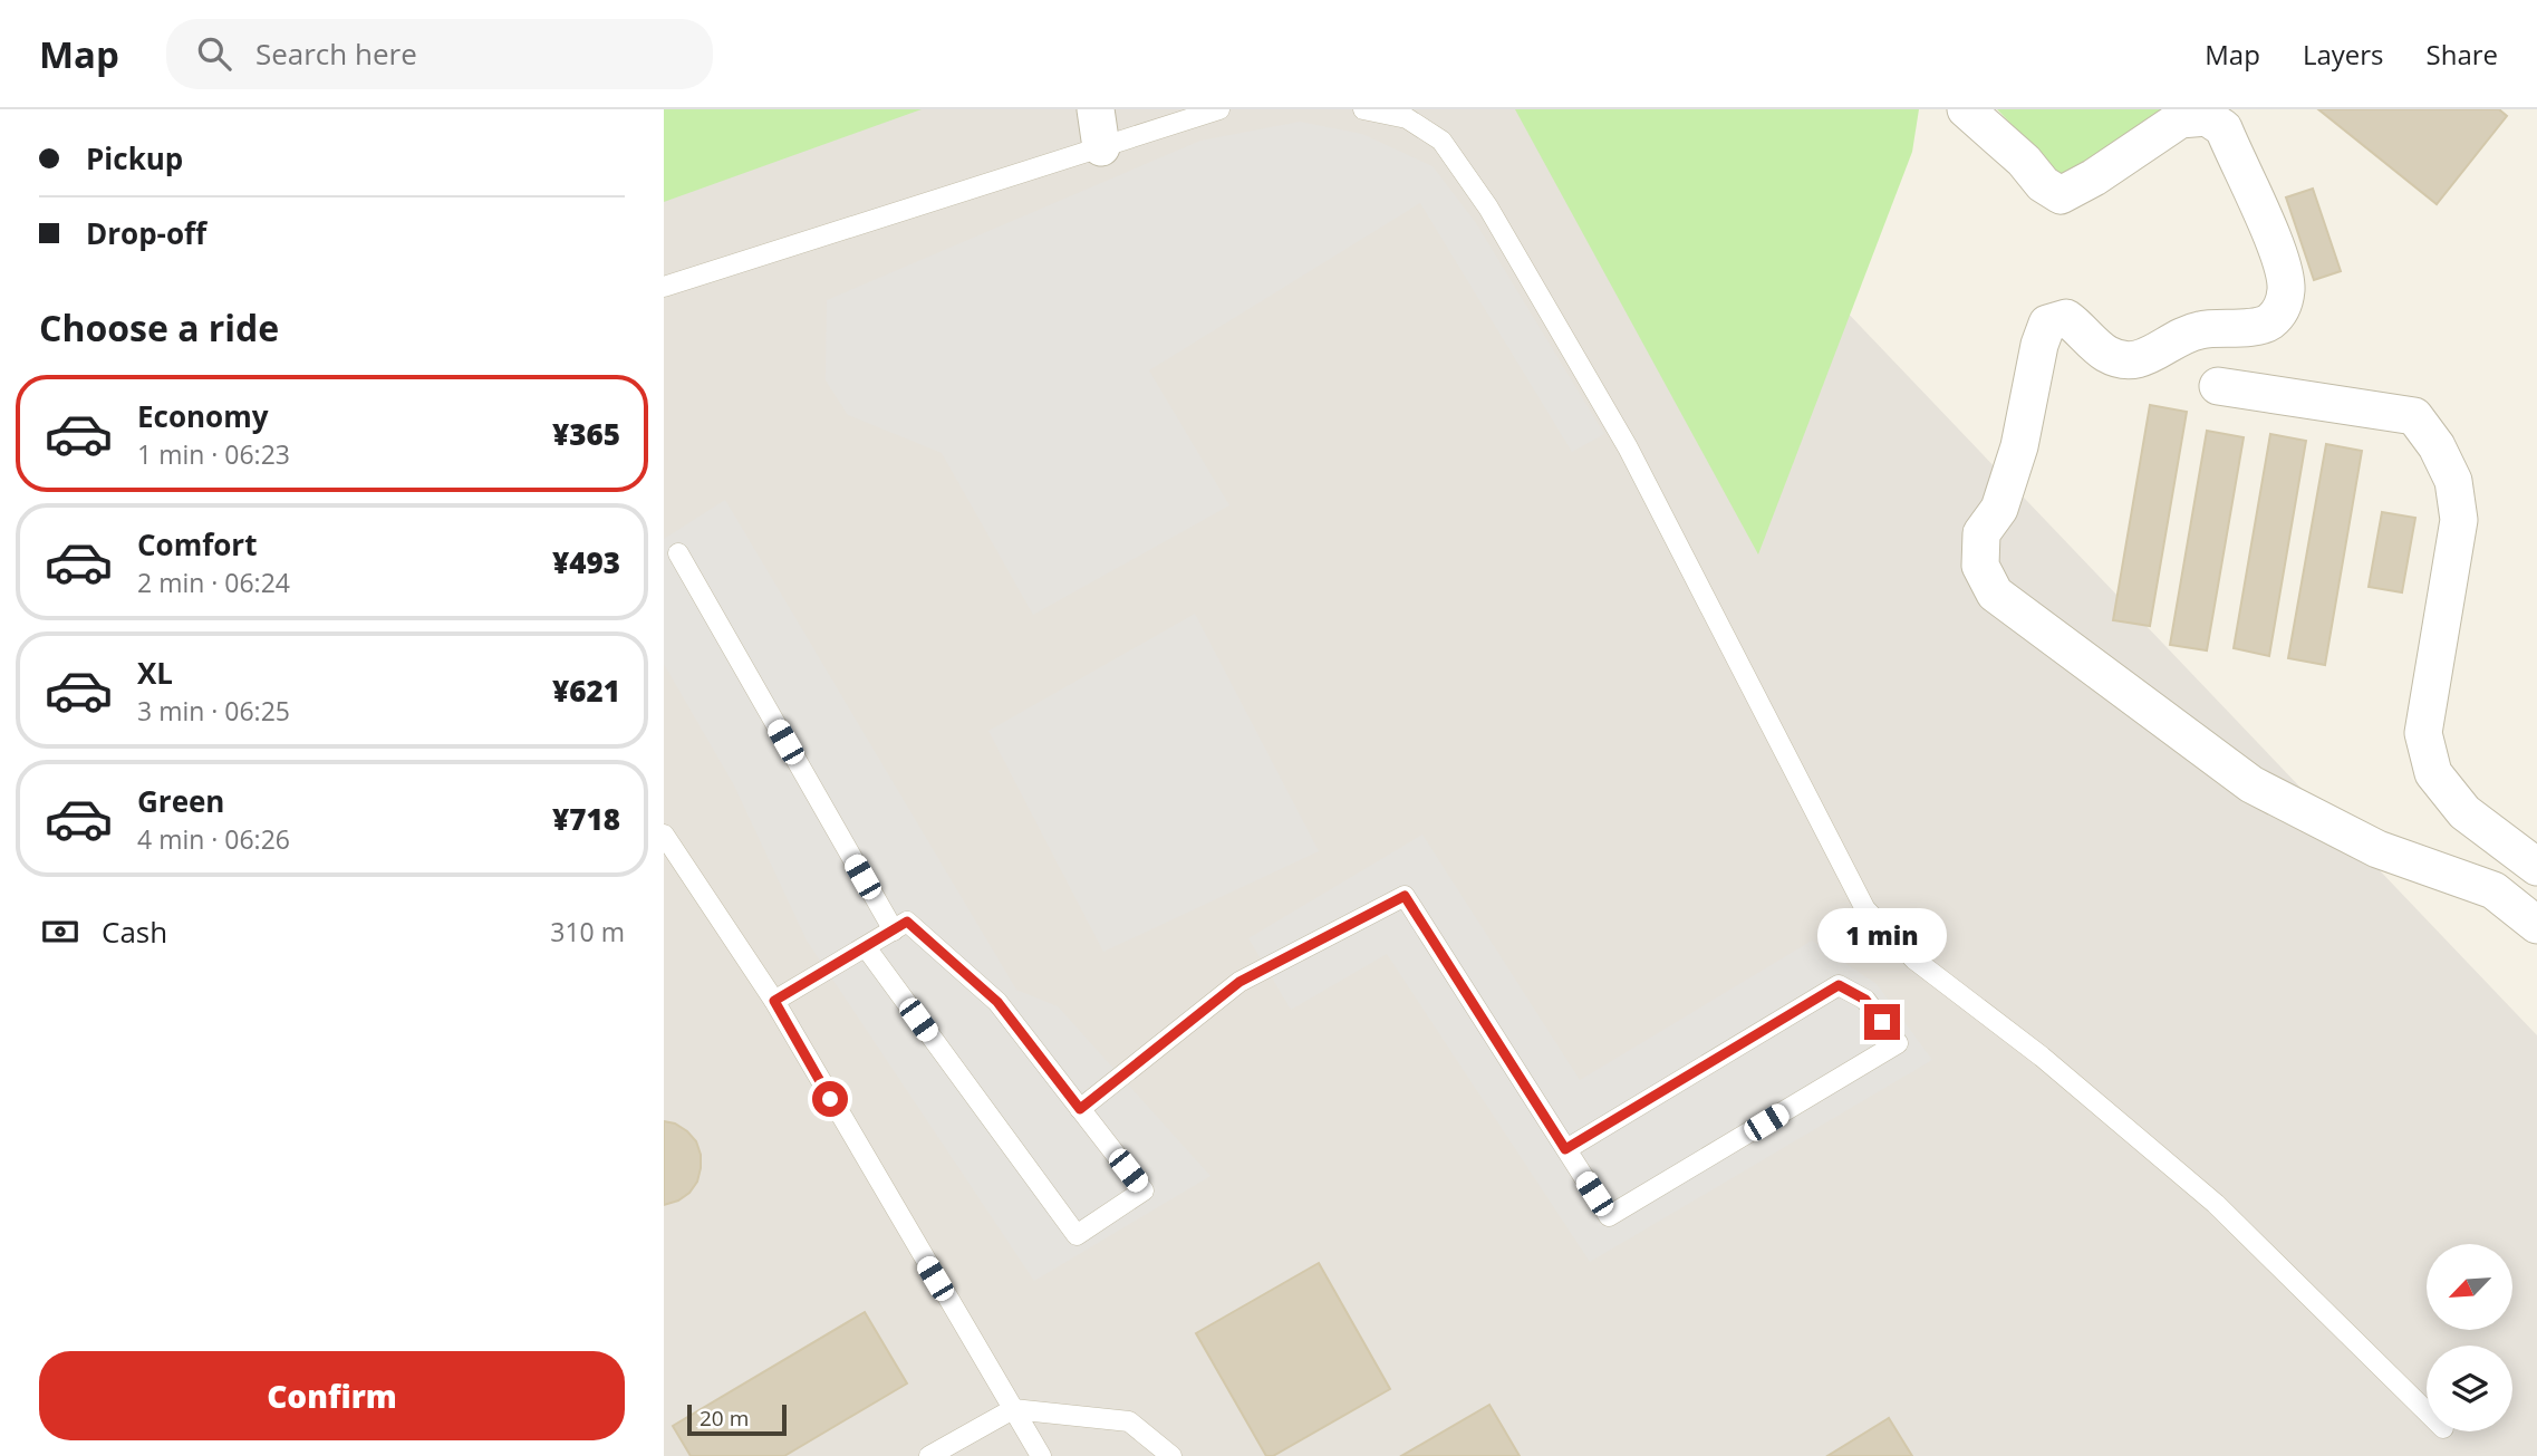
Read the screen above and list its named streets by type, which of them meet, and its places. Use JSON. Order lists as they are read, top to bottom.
{
  "scale_bar": "20 m",
  "north": "bottom left",
  "page": {
    "header": "Map",
    "search": "Search here",
    "nav": ["Map", "Layers", "Share"],
    "banner": ["Pickup", "Drop-off"],
    "heading": "Choose a ride",
    "list": [
      {
        "name": "Economy",
        "note": "1 min · 06:23",
        "value": "¥365"
      },
      {
        "name": "Comfort",
        "note": "2 min · 06:24",
        "value": "¥493"
      },
      {
        "name": "XL",
        "note": "3 min · 06:25",
        "value": "¥621"
      },
      {
        "name": "Green",
        "note": "4 min · 06:26",
        "value": "¥718"
      }
    ],
    "pay": ["Cash", "310 m"],
    "bubble": "1 min",
    "buttons": "Confirm",
    "scale": "20 m"
  }
}
